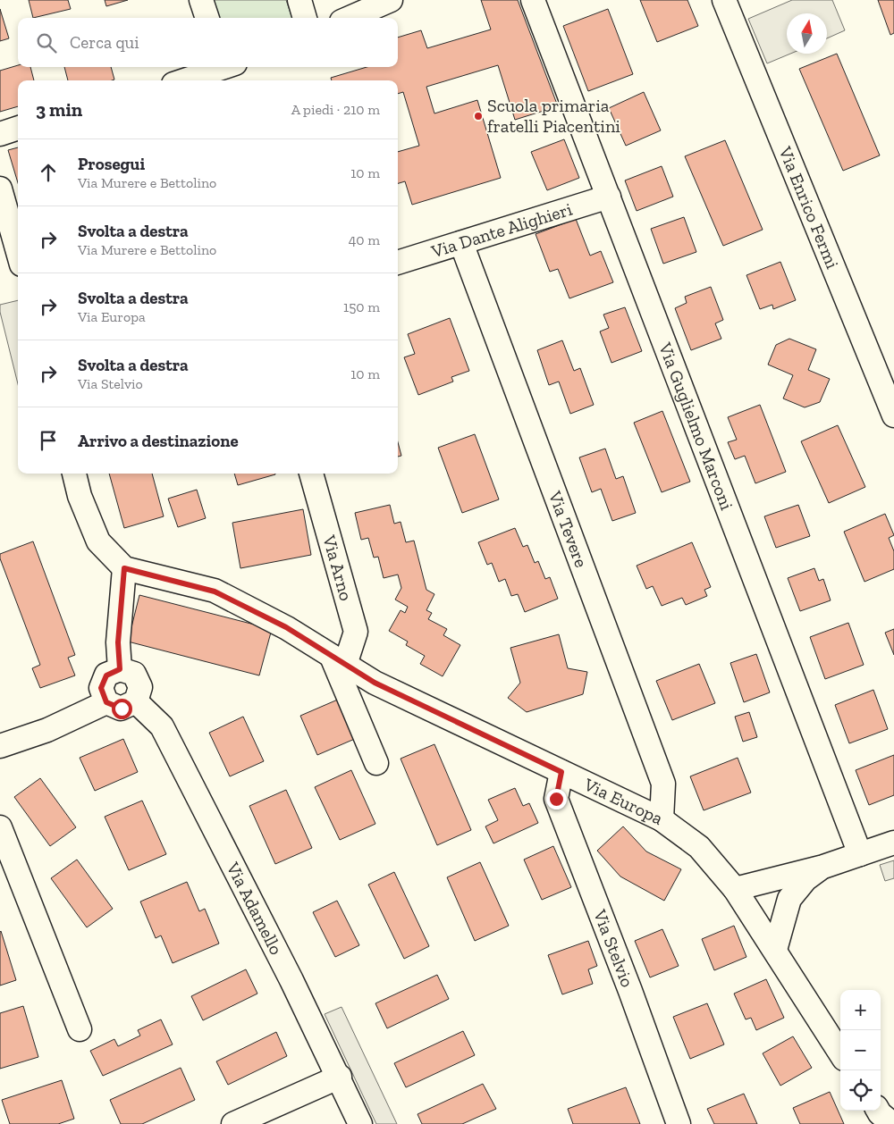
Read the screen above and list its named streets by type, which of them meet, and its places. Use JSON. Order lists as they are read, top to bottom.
{
  "streets": {
    "street": [
      "Via Enrico Fermi",
      "Via Dante Alighieri",
      "Via Guglielmo Marconi",
      "Via Tevere",
      "Via Arno",
      "Via Europa",
      "Via Adamello",
      "Via Stelvio"
    ]
  },
  "crossings": [
    ["Via Dante Alighieri", "Via Guglielmo Marconi"],
    ["Via Dante Alighieri", "Via Tevere"],
    ["Via Tevere", "Via Europa"],
    ["Via Arno", "Via Europa"],
    ["Via Europa", "Via Stelvio"]
  ],
  "places": ["Scuola primaria fratelli Piacentini"],
  "north": "top",
  "page": {
    "search": "Cerca qui",
    "heading": ["3 min", "A piedi · 210 m"],
    "list": [
      ["Prosegui", "Via Murere e Bettolino", "10 m"],
      ["Svolta a destra", "Via Murere e Bettolino", "40 m"],
      ["Svolta a destra", "Via Europa", "150 m"],
      ["Svolta a destra", "Via Stelvio", "10 m"],
      "Arrivo a destinazione"
    ],
    "map_buttons": ["+", "−"]
  }
}
